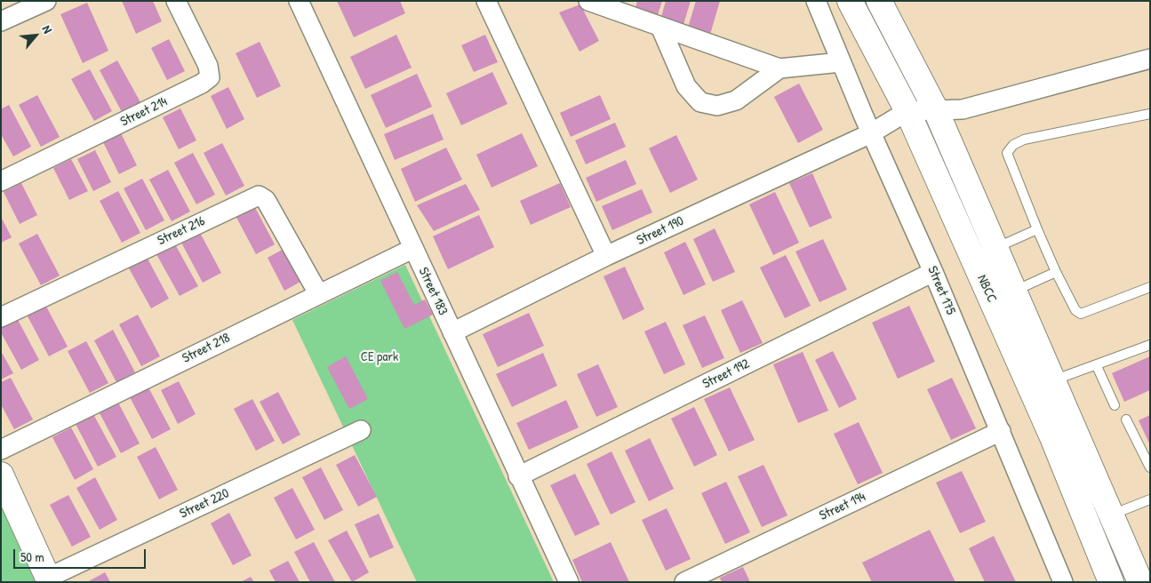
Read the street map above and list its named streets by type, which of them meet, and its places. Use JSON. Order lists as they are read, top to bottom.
{
  "streets": {
    "street": [
      "Street 214",
      "Street 216",
      "Street 190",
      "NBCC",
      "Street 175",
      "Street 183",
      "Street 218",
      "Street 192",
      "Street 220",
      "Street 194"
    ]
  },
  "crossings": [
    ["Street 216", "Street 218"],
    ["Street 190", "NBCC"],
    ["Street 190", "Street 175"],
    ["Street 190", "Street 183"],
    ["Street 175", "Street 192"],
    ["Street 175", "Street 194"],
    ["Street 183", "Street 218"],
    ["Street 183", "Street 192"]
  ],
  "parks": ["CE park"],
  "scale_bar": "50 m",
  "north": "top right"
}
